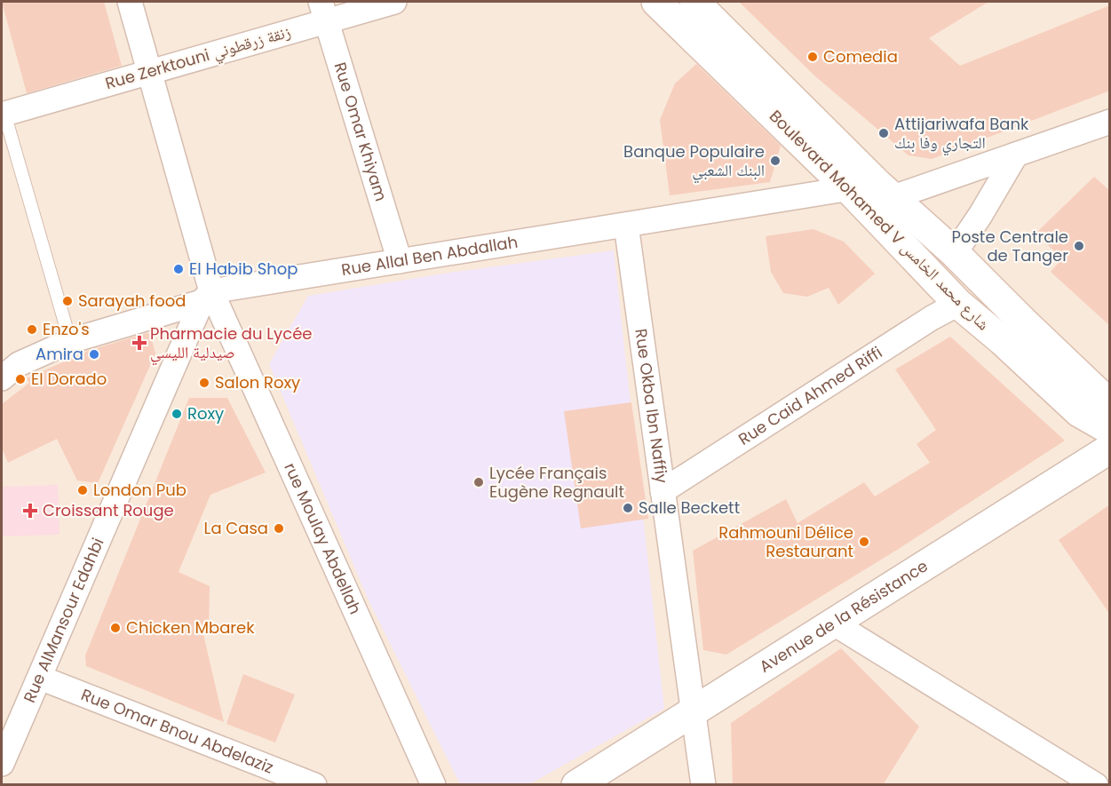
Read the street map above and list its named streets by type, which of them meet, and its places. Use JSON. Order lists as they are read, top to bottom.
{
  "streets": {
    "main road": ["Boulevard Mohamed V شارع محمد الخامس", "Avenue de la Résistance"],
    "street": [
      "Rue Zerktouni زنقة زرقطوني",
      "Rue Omar Khiyam",
      "Rue Allal Ben Abdallah",
      "Rue Caid Ahmed Riffi",
      "Rue Okba Ibn Naffiy",
      "rue Moulay Abdellah",
      "Rue AlMansour Edahbi",
      "Rue Omar Bnou Abdelaziz"
    ]
  },
  "crossings": [
    ["Rue Zerktouni زنقة زرقطوني", "Rue Omar Khiyam"],
    ["Rue Zerktouni زنقة زرقطوني", "rue Moulay Abdellah"],
    ["Rue Omar Khiyam", "Rue Allal Ben Abdallah"],
    ["Boulevard Mohamed V شارع محمد الخامس", "Rue Allal Ben Abdallah"],
    ["Boulevard Mohamed V شارع محمد الخامس", "Rue Caid Ahmed Riffi"],
    ["Rue Allal Ben Abdallah", "Rue Okba Ibn Naffiy"],
    ["Rue Allal Ben Abdallah", "rue Moulay Abdellah"],
    ["Rue Allal Ben Abdallah", "Rue AlMansour Edahbi"],
    ["Rue Caid Ahmed Riffi", "Rue Okba Ibn Naffiy"],
    ["Rue Okba Ibn Naffiy", "Avenue de la Résistance"],
    ["rue Moulay Abdellah", "Rue AlMansour Edahbi"],
    ["Rue AlMansour Edahbi", "Rue Omar Bnou Abdelaziz"]
  ],
  "places": {
    "other": [
      "Comedia",
      "Attijariwafa Bank التجاري وفا بنك",
      "Banque Populaire البنك الشعبي",
      "Poste Centrale de Tanger",
      "El Habib Shop",
      "Sarayah food",
      "Enzo's",
      "Amira",
      "El Dorado",
      "Salon Roxy",
      "Roxy",
      "Lycée Français Eugène Regnault",
      "London Pub",
      "Salle Beckett",
      "La Casa",
      "Rahmouni Délice Restaurant",
      "Chicken Mbarek"
    ],
    "health": ["Pharmacie du Lycée صيدلية الليسي", "Croissant Rouge"]
  }
}
